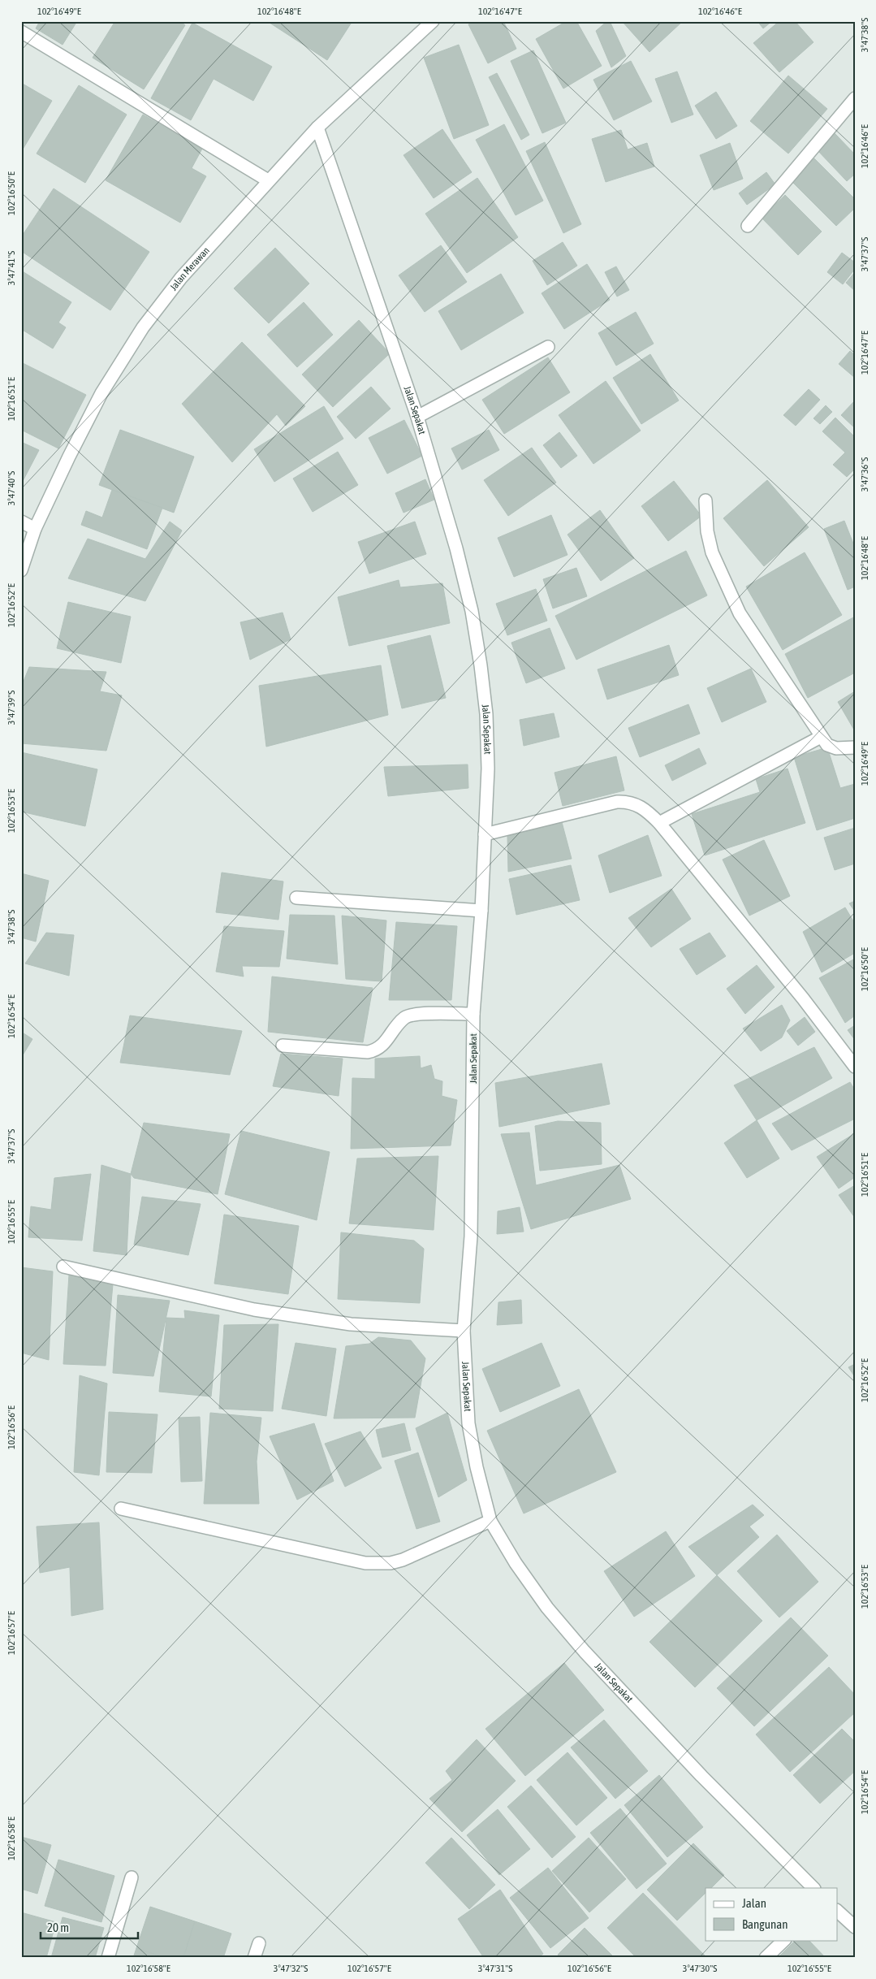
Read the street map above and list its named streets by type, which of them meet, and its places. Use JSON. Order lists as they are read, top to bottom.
{
  "streets": {
    "street": ["Jalan Merawan", "Jalan Sepakat"]
  },
  "crossings": [
    ["Jalan Merawan", "Jalan Sepakat"]
  ],
  "legend": ["Jalan", "Bangunan"],
  "scale_bar": "20 m",
  "coordinates": [
    "102°16'49\"E",
    "102°16'48\"E",
    "102°16'47\"E",
    "102°16'46\"E",
    "3°47'38\"S",
    "102°16'50\"E",
    "3°47'37\"S",
    "3°47'41\"S",
    "102°16'51\"E",
    "3°47'36\"S",
    "3°47'40\"S",
    "102°16'52\"E",
    "3°47'39\"S",
    "102°16'53\"E",
    "102°16'54\"E",
    "102°16'55\"E",
    "102°16'56\"E",
    "102°16'57\"E",
    "102°16'58\"E",
    "3°47'32\"S",
    "3°47'31\"S",
    "3°47'30\"S"
  ]
}
